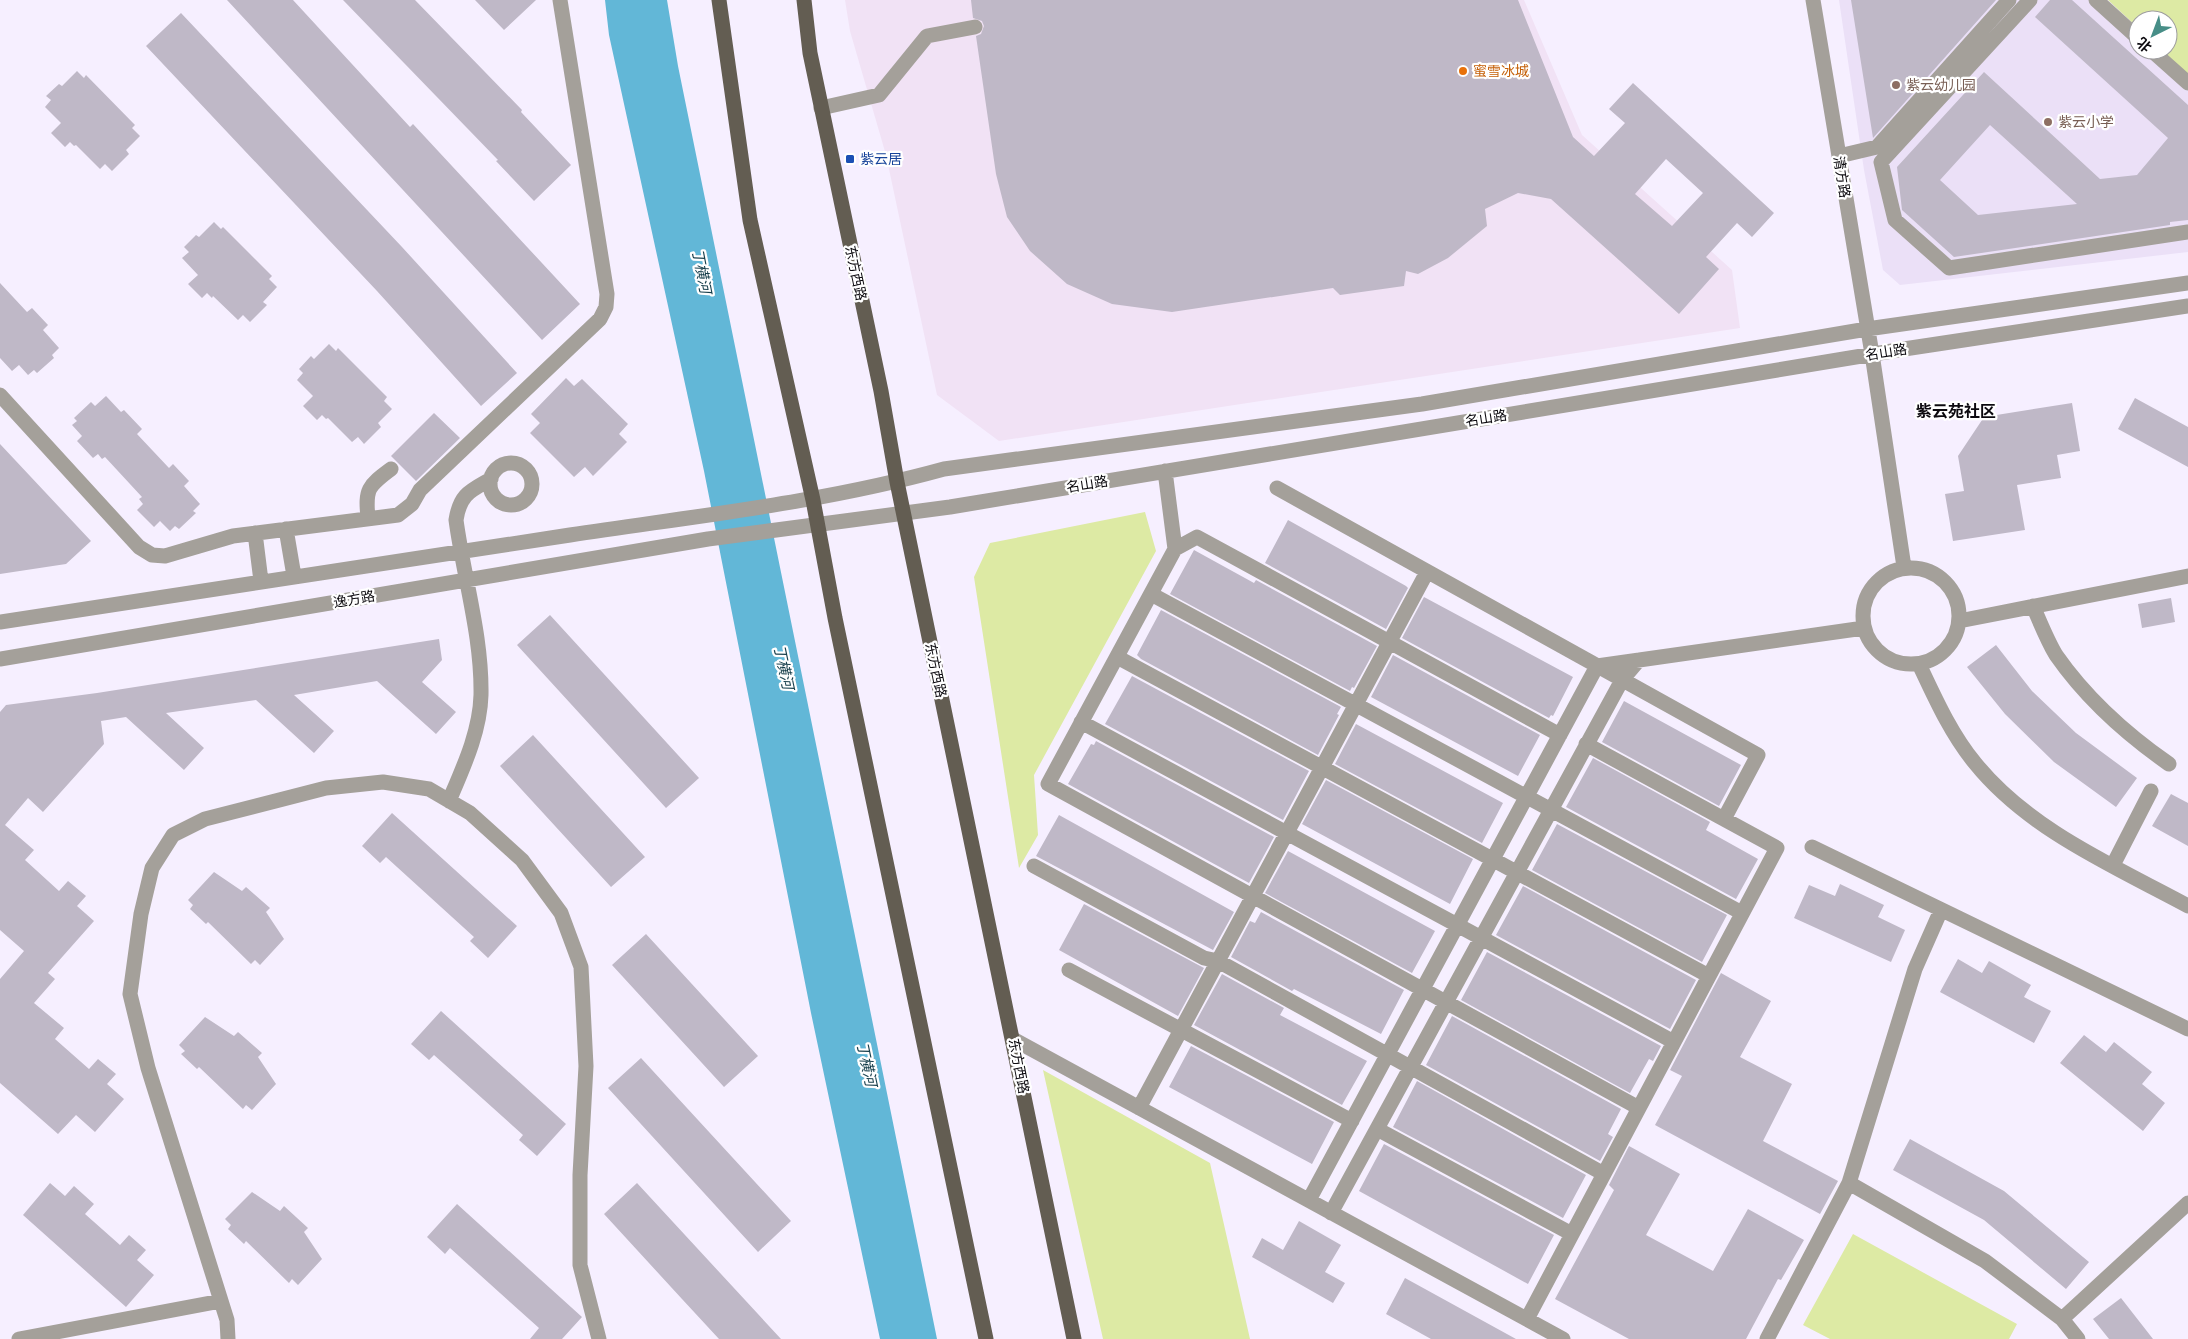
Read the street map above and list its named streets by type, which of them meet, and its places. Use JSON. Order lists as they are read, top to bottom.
{
  "streets": {
    "main road": ["东方西路"],
    "street": ["清方路", "名山路", "逸方路"]
  },
  "crossings": [
    ["清方路", "名山路"],
    ["东方西路", "名山路"],
    ["名山路", "逸方路"]
  ],
  "districts": ["紫云苑社区"],
  "water": ["丁横河"],
  "places": {
    "other": ["蜜雪冰城", "紫云幼儿园", "紫云小学"],
    "transit": ["紫云居"]
  },
  "north": "bottom left"
}
